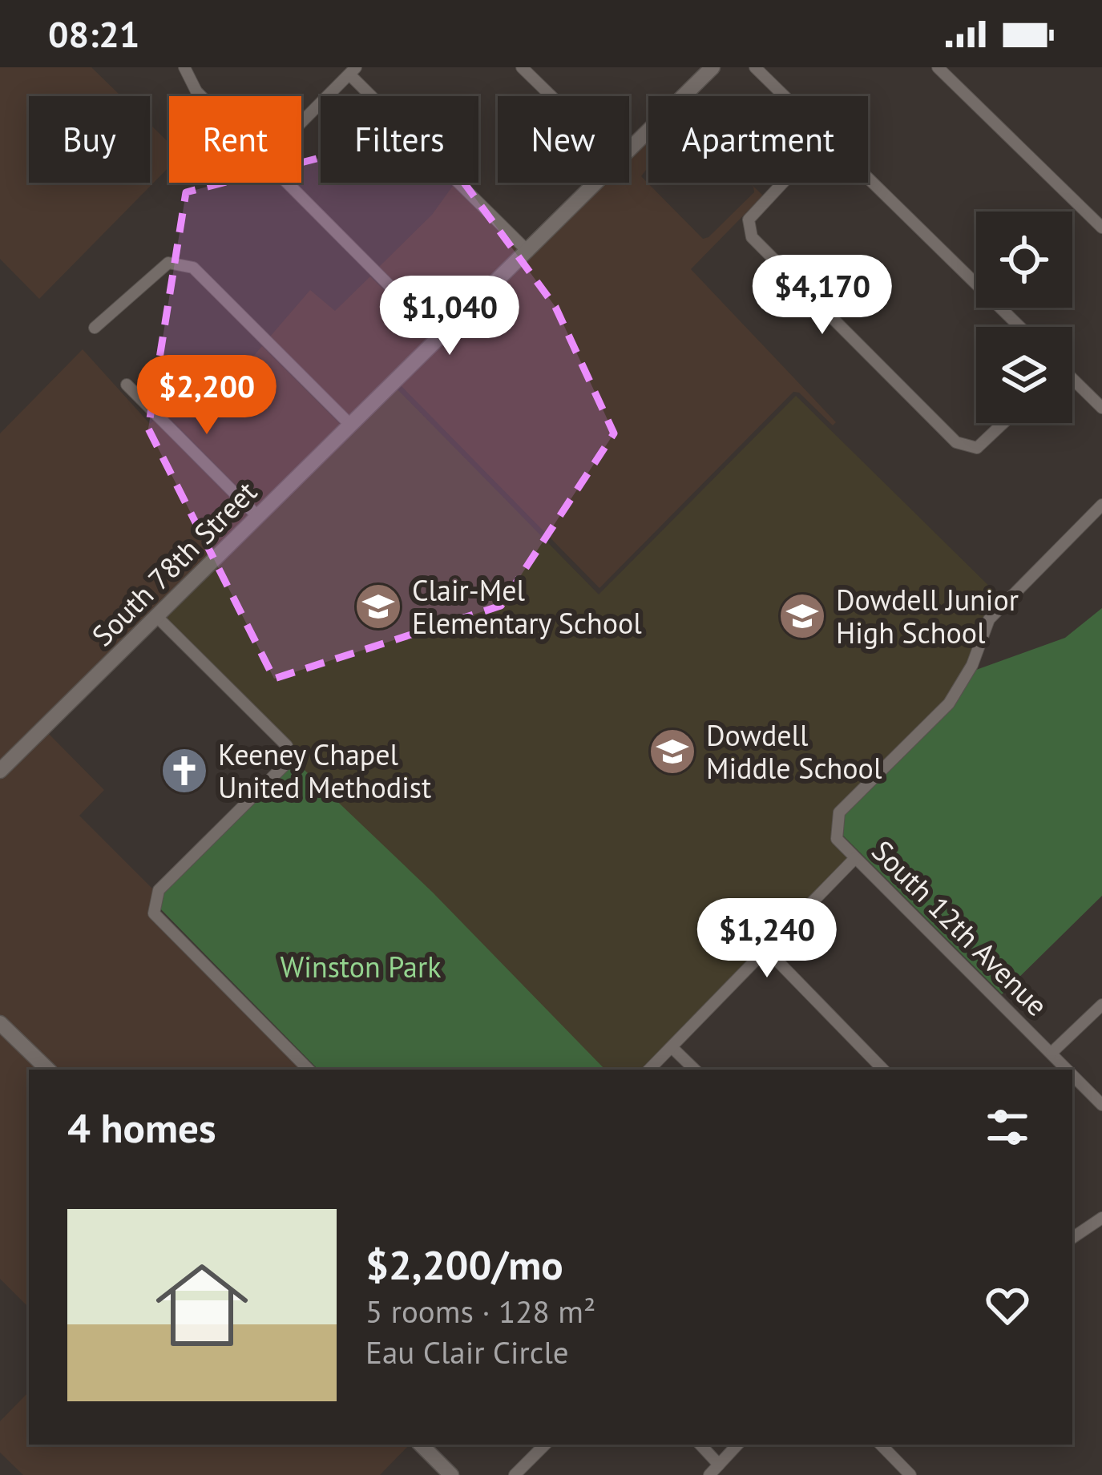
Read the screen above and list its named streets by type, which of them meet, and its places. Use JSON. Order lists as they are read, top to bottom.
{
  "streets": {
    "street": ["South 78th Street", "South 12th Avenue"]
  },
  "parks": ["Winston Park"],
  "places": {
    "school or university": ["Clair-Mel Elementary School", "Dowdell Junior High School", "Dowdell Middle School"],
    "church": ["Keeney Chapel United Methodist"]
  },
  "page": {
    "status": "08:21",
    "chip": [
      "Buy",
      "Rent",
      "Filters",
      "New",
      "Apartment"
    ],
    "price": [
      "$4,170",
      "$1,040",
      "$2,200",
      "$1,240"
    ],
    "heading": "4 homes",
    "list": [
      {
        "name": "$2,200/mo",
        "note": "5 rooms · 128 m² · Eau Clair Circle"
      }
    ]
  }
}
